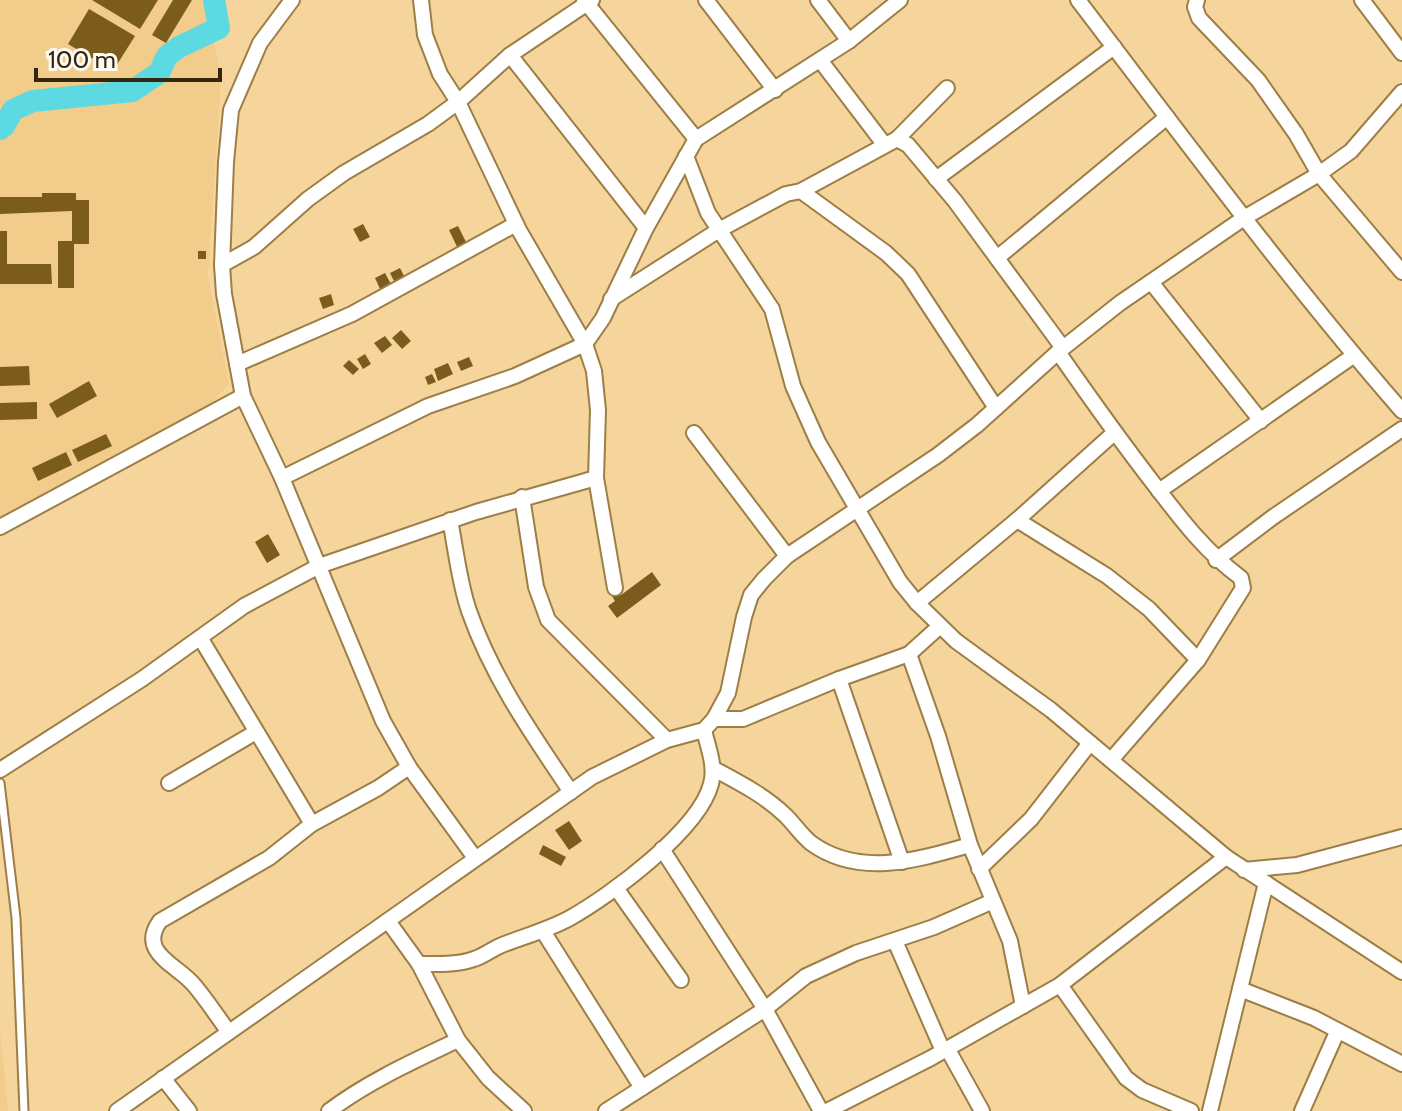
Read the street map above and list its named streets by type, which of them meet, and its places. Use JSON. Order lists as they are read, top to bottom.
{
  "scale_bar": "100 m"
}
